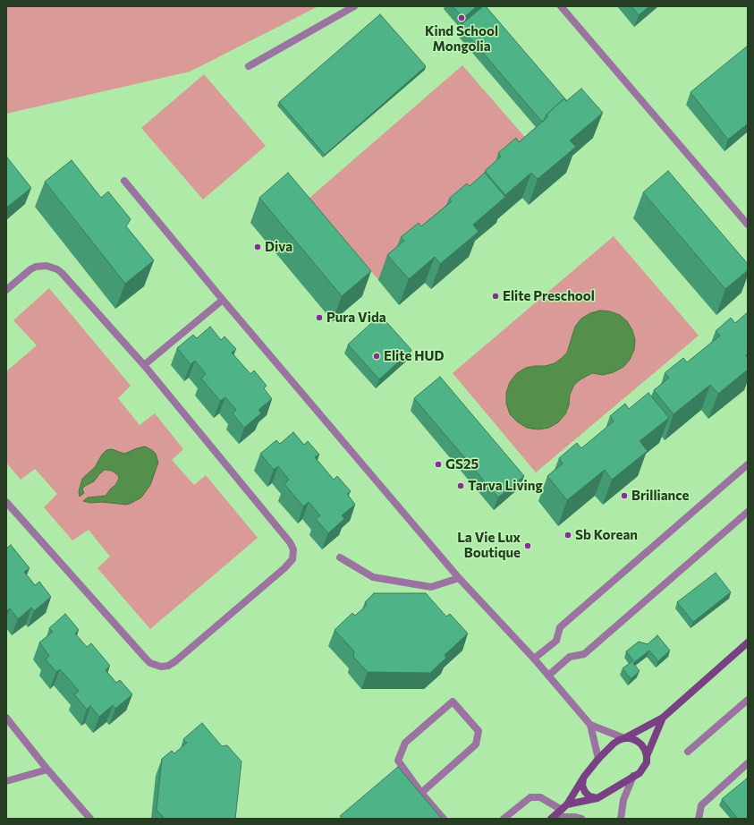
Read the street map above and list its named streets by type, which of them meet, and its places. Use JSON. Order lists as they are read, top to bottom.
{
  "places": [
    "Kind School Mongolia",
    "Diva",
    "Elite Preschool",
    "Pura Vida",
    "Elite HUD",
    "GS25",
    "Tarva Living",
    "Brilliance",
    "Sb Korean",
    "La Vie Lux Boutique"
  ]
}
